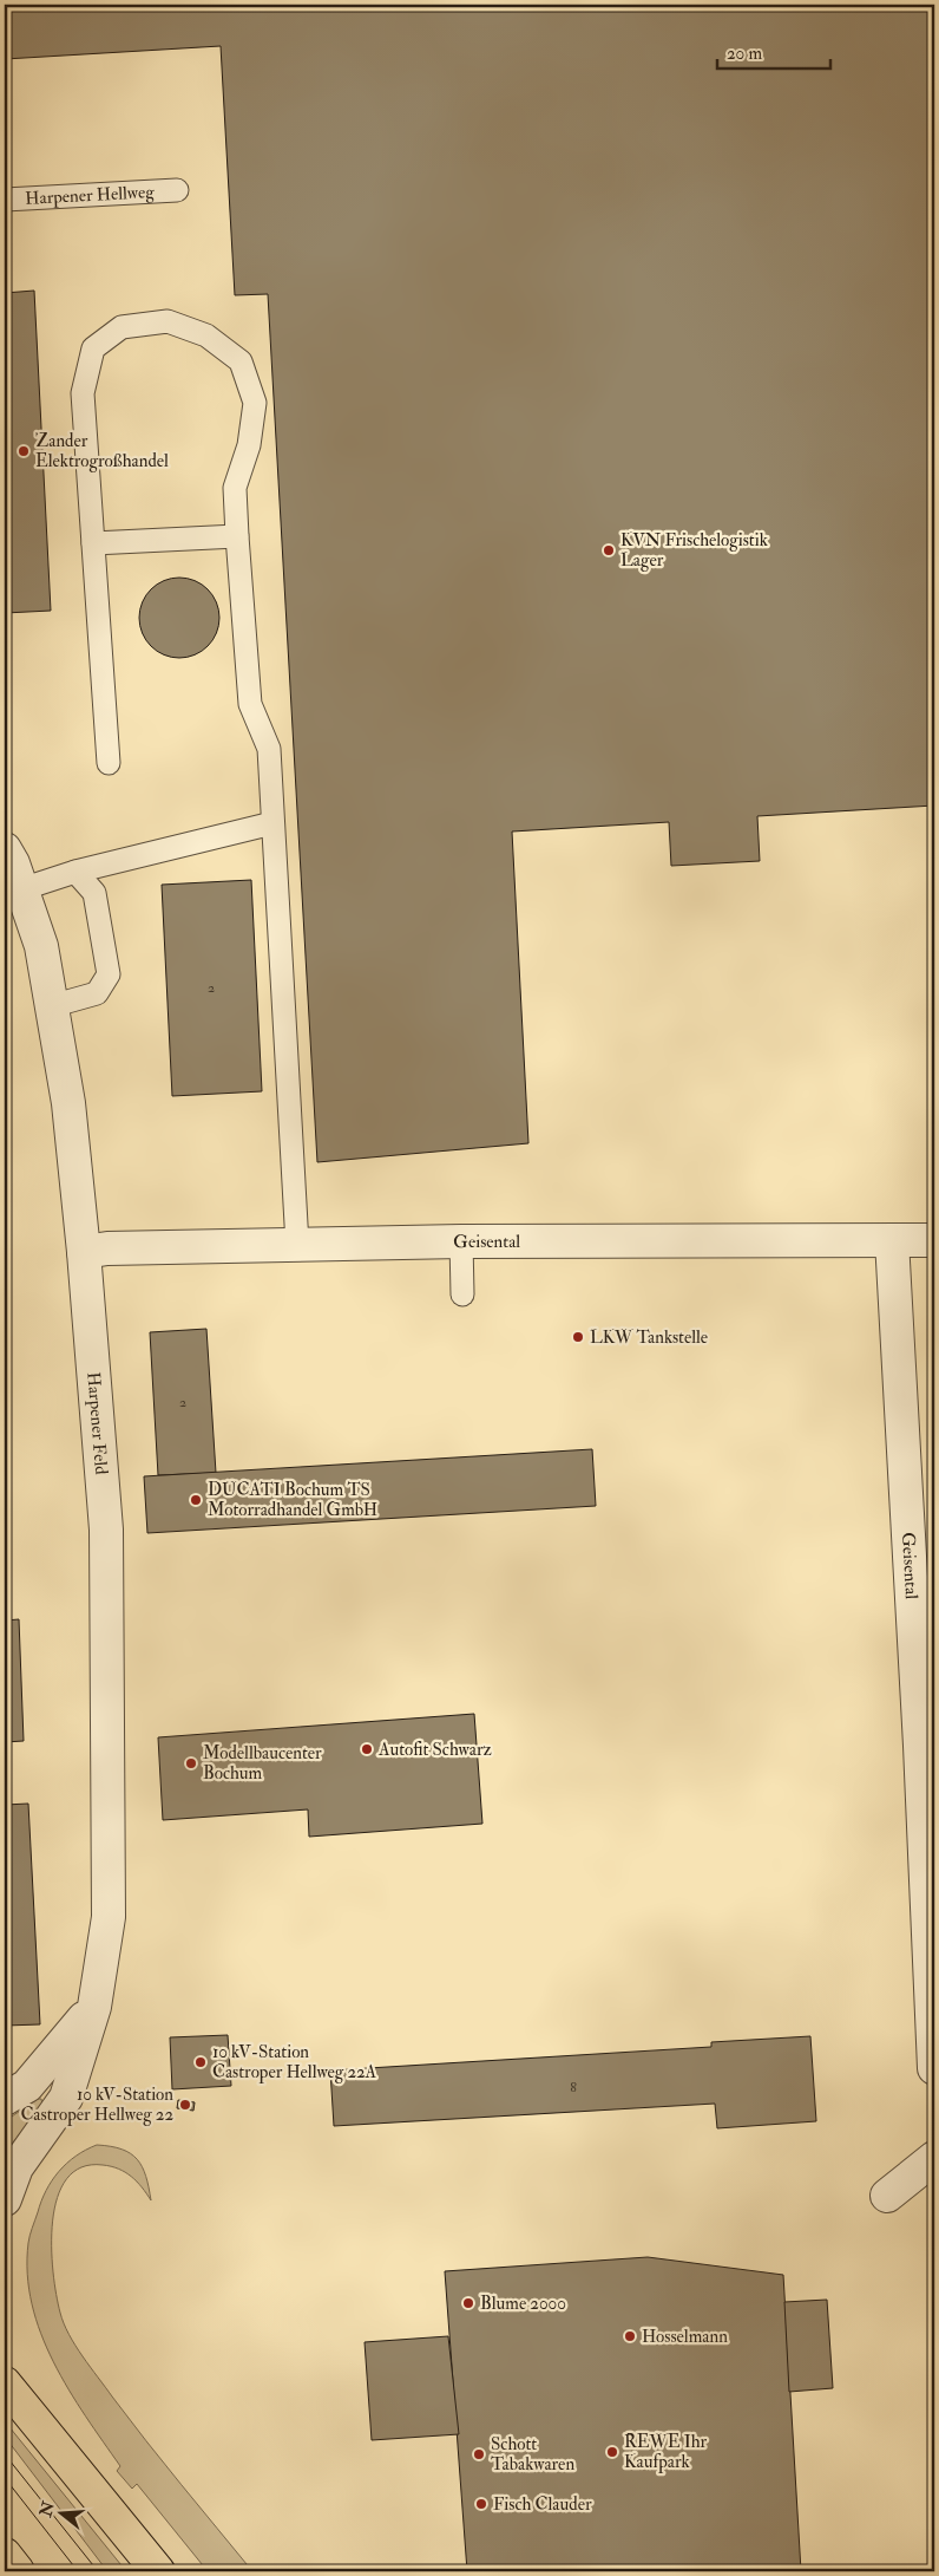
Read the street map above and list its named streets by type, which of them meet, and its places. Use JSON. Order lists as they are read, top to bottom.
{
  "streets": {
    "street": ["Geisental", "Harpener Feld"],
    "lane": ["Harpener Hellweg"]
  },
  "crossings": [
    ["Geisental", "Harpener Feld"]
  ],
  "places": [
    "Zander Elektrogroßhandel",
    "KVN Frischelogistik Lager",
    "LKW Tankstelle",
    "DUCATI Bochum TS Motorradhandel GmbH",
    "Autofit Schwarz",
    "Modellbaucenter Bochum",
    "10 kV-Station Castroper Hellweg 22A",
    "10 kV-Station Castroper Hellweg 22",
    "Blume 2000",
    "Hosselmann",
    "REWE Ihr Kaufpark",
    "Schott Tabakwaren",
    "Fisch Clauder"
  ],
  "house_numbers": ["2", "2", "8"],
  "scale_bar": "20 m",
  "north": "left"
}
